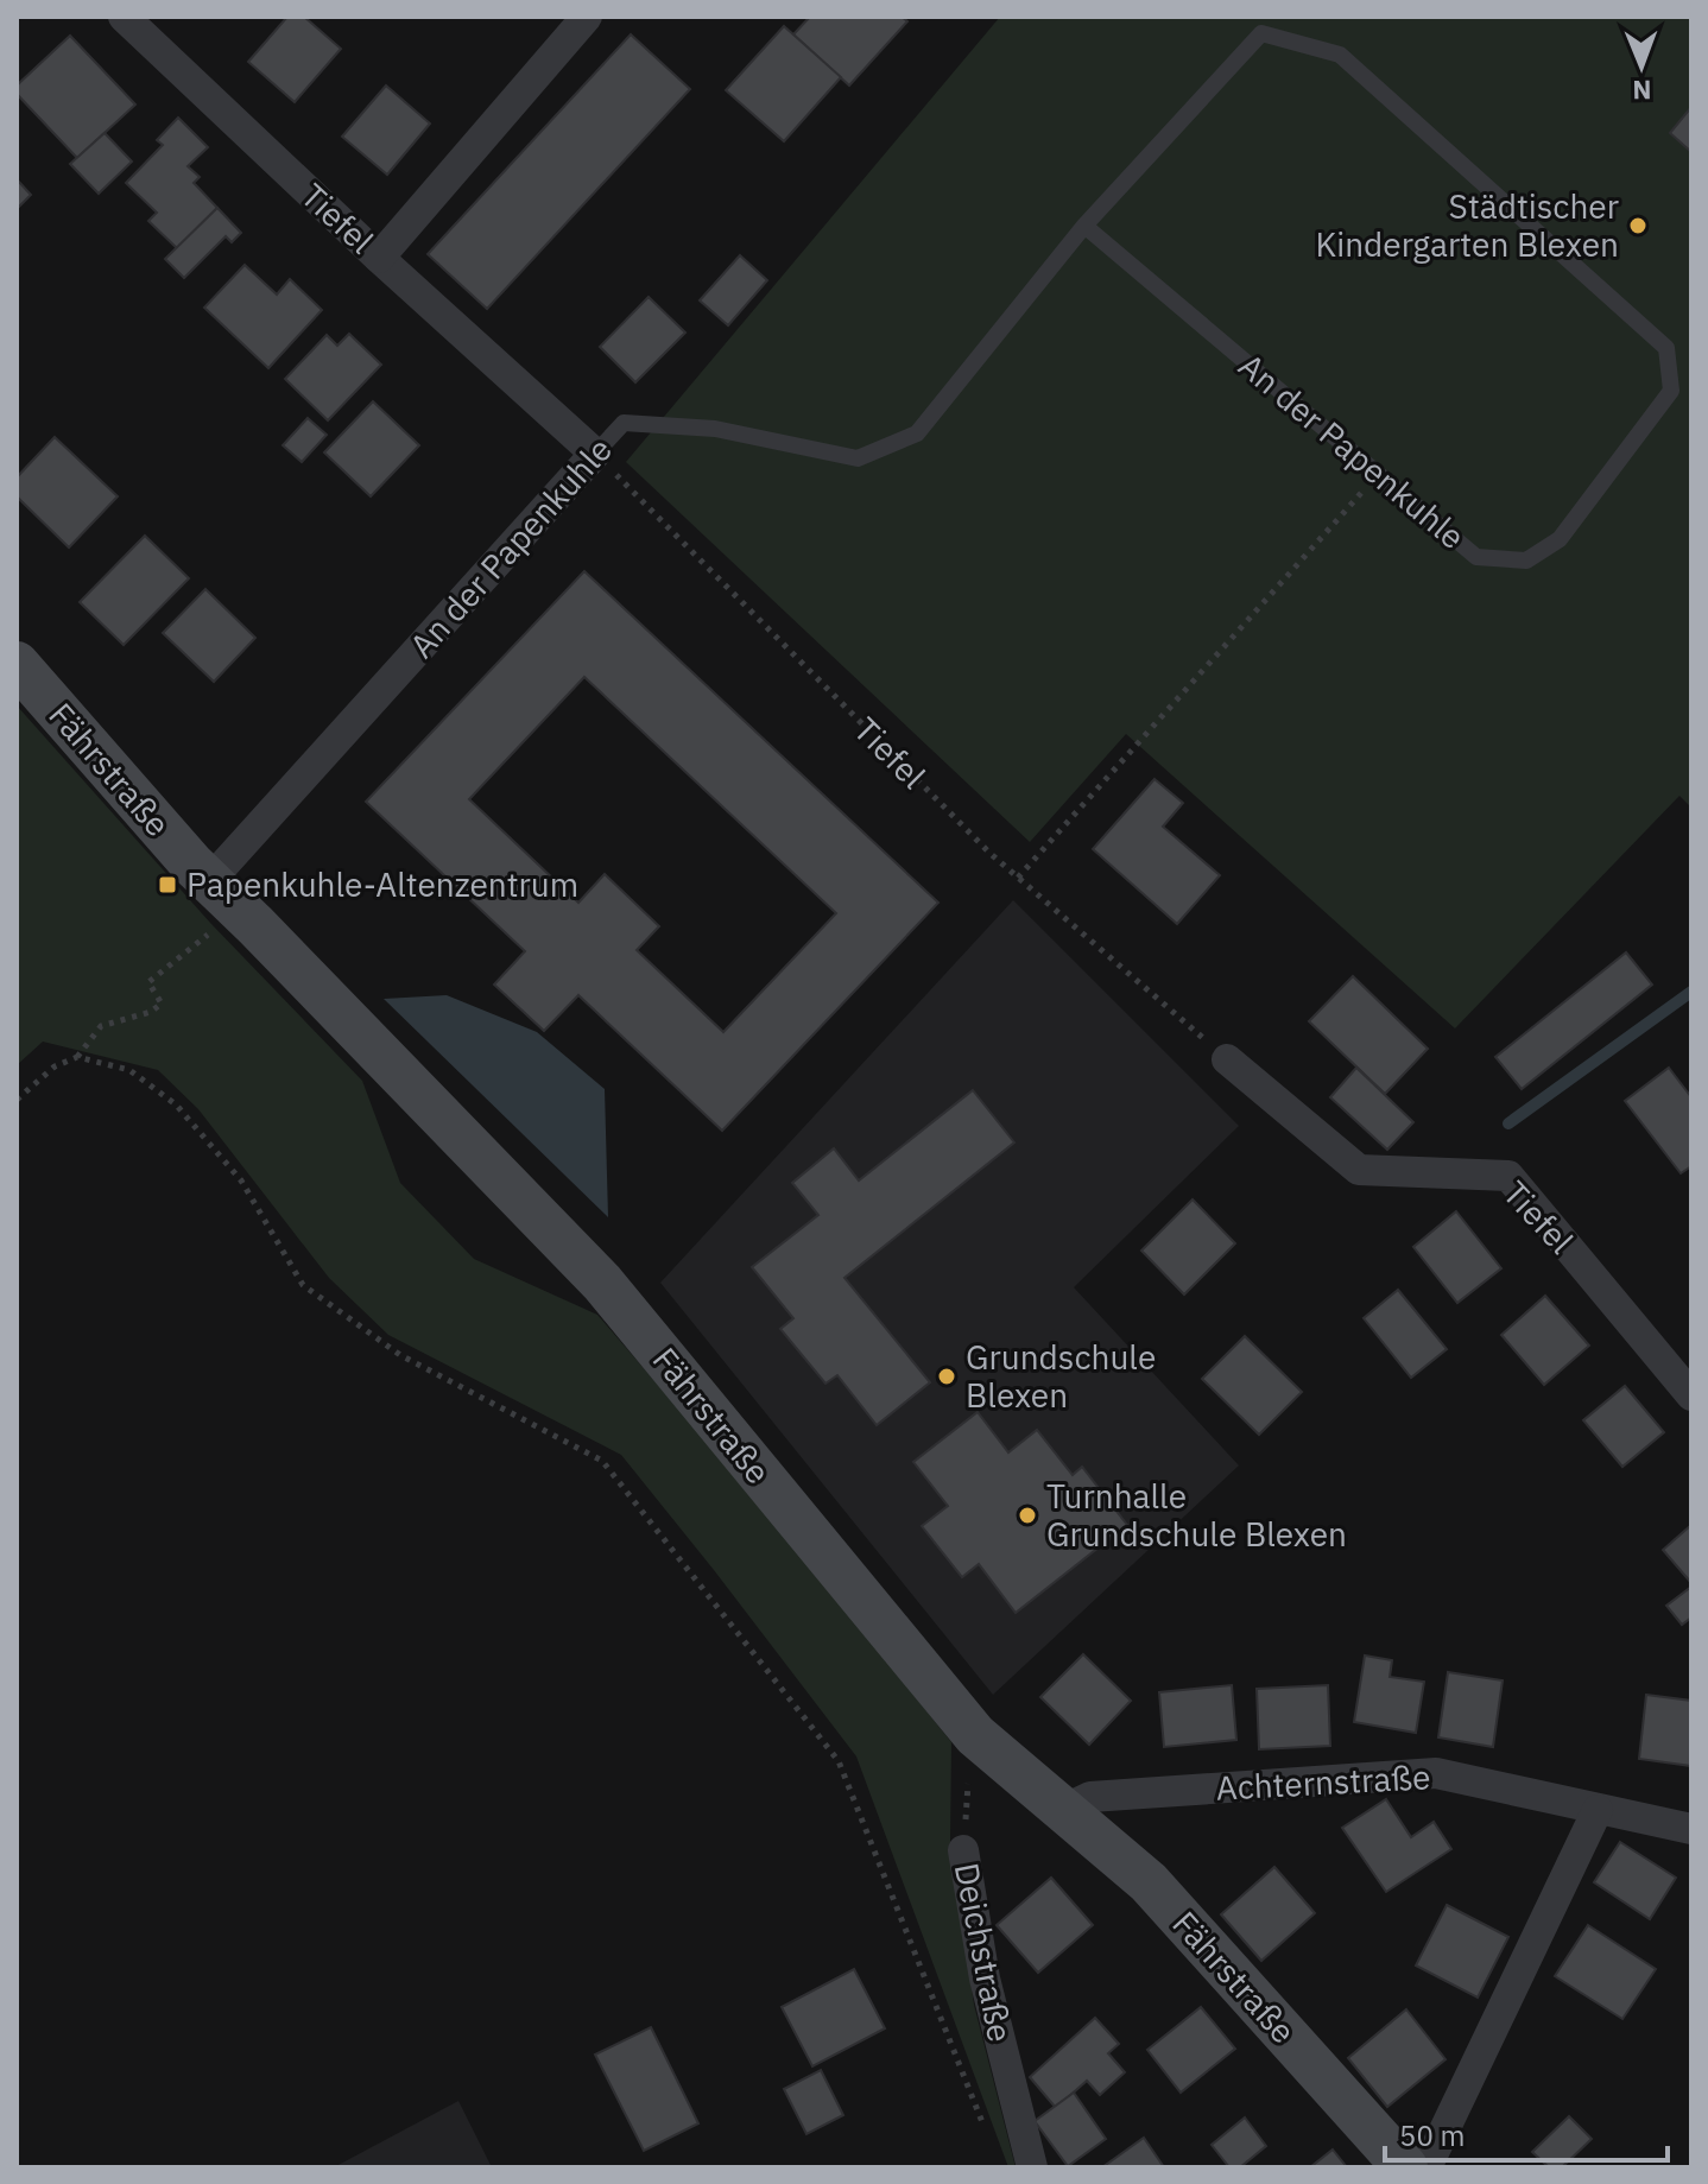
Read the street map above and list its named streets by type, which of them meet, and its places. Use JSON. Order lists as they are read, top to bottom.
{
  "streets": {
    "street": [
      "Tiefel",
      "An der Papenkuhle",
      "Fährstraße",
      "Achternstraße",
      "Deichstraße"
    ]
  },
  "crossings": [
    ["Tiefel", "An der Papenkuhle"],
    ["An der Papenkuhle", "Fährstraße"],
    ["Fährstraße", "Achternstraße"],
    ["Fährstraße", "Deichstraße"]
  ],
  "places": {
    "other": ["Städtischer Kindergarten Blexen", "Grundschule Blexen", "Turnhalle Grundschule Blexen"],
    "transit": ["Papenkuhle-Altenzentrum"]
  },
  "scale_bar": "50 m",
  "north": "bottom"
}
